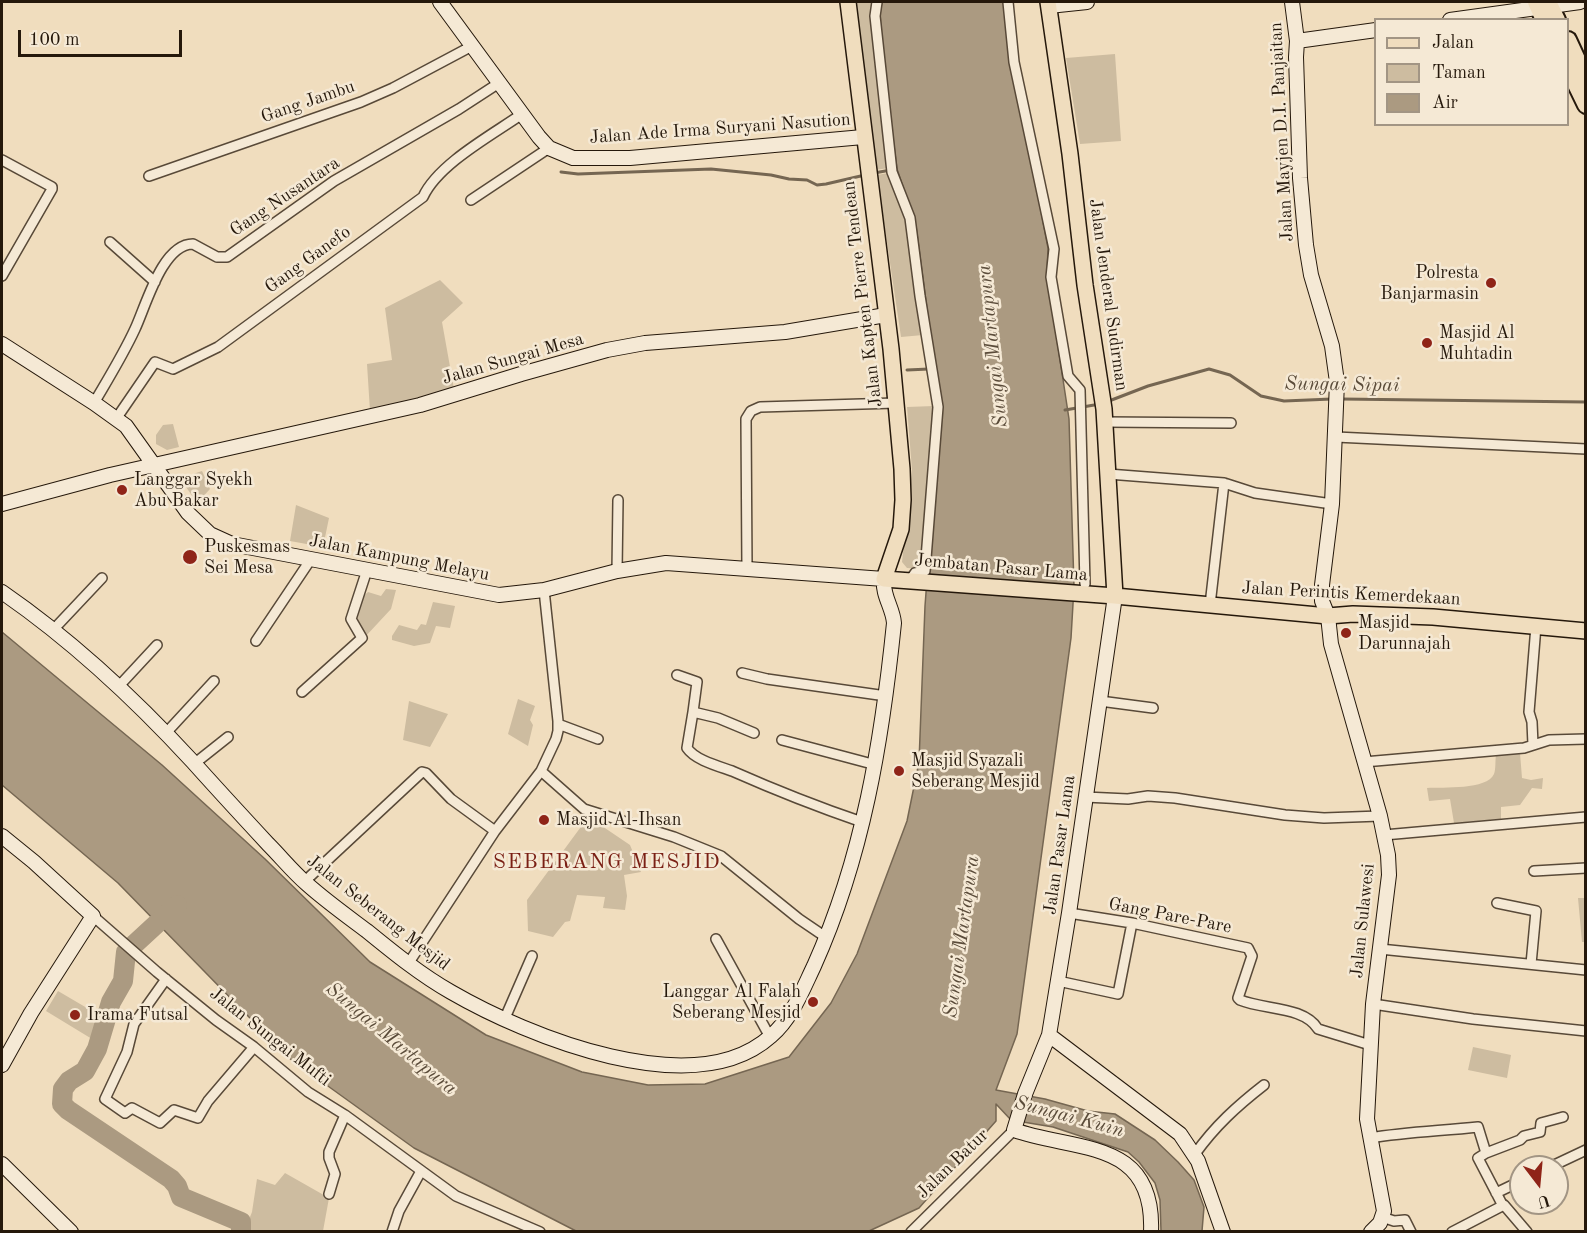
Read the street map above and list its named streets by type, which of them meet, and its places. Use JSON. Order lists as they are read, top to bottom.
{
  "streets": {
    "main road": [
      "Jalan Kapten Pierre Tendean",
      "Jalan Jenderal Sudirman",
      "Jembatan Pasar Lama",
      "Jalan Perintis Kemerdekaan"
    ],
    "street": [
      "Gang Jambu",
      "Jalan Ade Irma Suryani Nasution",
      "Jalan Mayjen D.I. Panjaitan",
      "Gang Nusantara",
      "Gang Ganefo",
      "Jalan Sungai Mesa",
      "Jalan Kampung Melayu",
      "Jalan Pasar Lama",
      "Jalan Seberang Mesjid",
      "Gang Pare-Pare",
      "Jalan Sulawesi",
      "Jalan Sungai Mufti",
      "Jalan Batur"
    ]
  },
  "crossings": [
    ["Jalan Ade Irma Suryani Nasution", "Jalan Kapten Pierre Tendean"],
    ["Jalan Mayjen D.I. Panjaitan", "Jalan Perintis Kemerdekaan"],
    ["Jalan Mayjen D.I. Panjaitan", "Jalan Sulawesi"],
    ["Gang Nusantara", "Jalan Kampung Melayu"],
    ["Gang Ganefo", "Jalan Kampung Melayu"],
    ["Jalan Kapten Pierre Tendean", "Jalan Sungai Mesa"],
    ["Jalan Kapten Pierre Tendean", "Jalan Kampung Melayu"],
    ["Jalan Kapten Pierre Tendean", "Jembatan Pasar Lama"],
    ["Jalan Kapten Pierre Tendean", "Jalan Seberang Mesjid"],
    ["Jalan Jenderal Sudirman", "Jembatan Pasar Lama"],
    ["Jalan Jenderal Sudirman", "Jalan Perintis Kemerdekaan"],
    ["Jalan Jenderal Sudirman", "Jalan Pasar Lama"],
    ["Jalan Sungai Mesa", "Jalan Kampung Melayu"],
    ["Jalan Kampung Melayu", "Jembatan Pasar Lama"],
    ["Jalan Kampung Melayu", "Jalan Seberang Mesjid"],
    ["Jembatan Pasar Lama", "Jalan Perintis Kemerdekaan"],
    ["Jembatan Pasar Lama", "Jalan Pasar Lama"],
    ["Jembatan Pasar Lama", "Jalan Seberang Mesjid"],
    ["Jalan Perintis Kemerdekaan", "Jalan Pasar Lama"],
    ["Jalan Perintis Kemerdekaan", "Jalan Sulawesi"],
    ["Jalan Pasar Lama", "Gang Pare-Pare"],
    ["Jalan Pasar Lama", "Jalan Batur"],
    ["Gang Pare-Pare", "Jalan Sulawesi"]
  ],
  "districts": ["SEBERANG MESJID"],
  "water": ["Sungai Martapura", "Sungai Sipai", "Sungai Kuin"],
  "places": [
    "Polresta Banjarmasin",
    "Masjid Al Muhtadin",
    "Langgar Syekh Abu Bakar",
    "Puskesmas Sei Mesa",
    "Masjid Darunnajah",
    "Masjid Syazali Seberang Mesjid",
    "Masjid Al-Ihsan",
    "Langgar Al Falah Seberang Mesjid",
    "Irama Futsal"
  ],
  "legend": ["Jalan", "Taman", "Air"],
  "scale_bar": "100 m",
  "north": "bottom"
}
